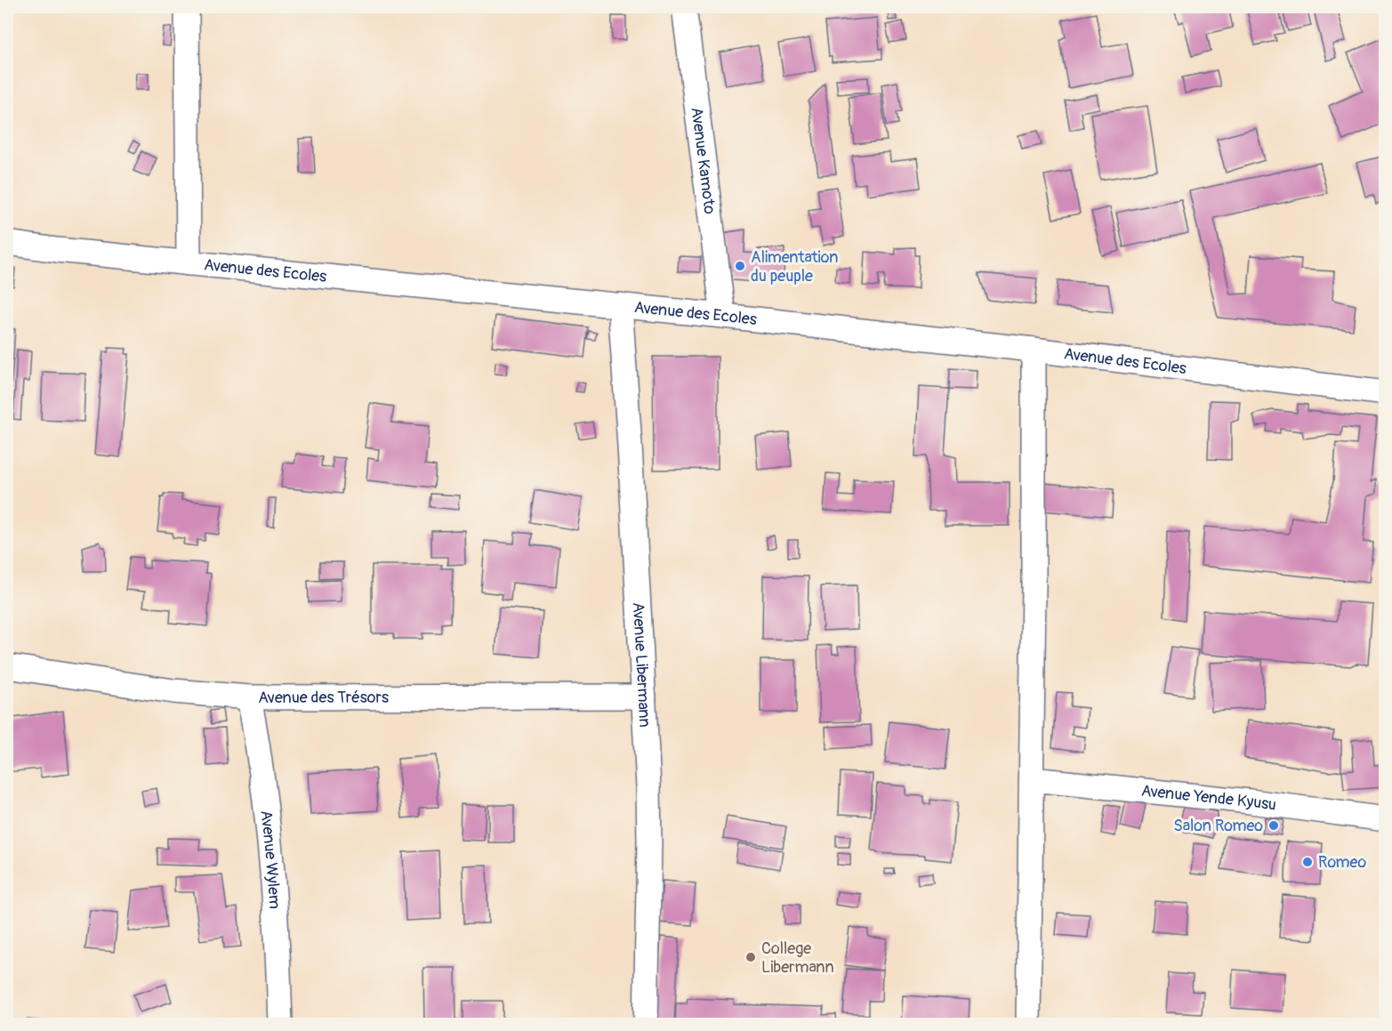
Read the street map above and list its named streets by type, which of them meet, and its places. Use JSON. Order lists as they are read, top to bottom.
{
  "streets": {
    "street": [
      "Avenue Kamoto",
      "Avenue des Ecoles",
      "Avenue Libermann",
      "Avenue des Trésors",
      "Avenue Yende Kyusu",
      "Avenue Wylem"
    ]
  },
  "crossings": [
    ["Avenue Kamoto", "Avenue des Ecoles"],
    ["Avenue des Ecoles", "Avenue Libermann"],
    ["Avenue Libermann", "Avenue des Trésors"],
    ["Avenue des Trésors", "Avenue Wylem"]
  ],
  "places": [
    "Alimentation du peuple",
    "Salon Romeo",
    "Romeo",
    "College Libermann"
  ]
}
